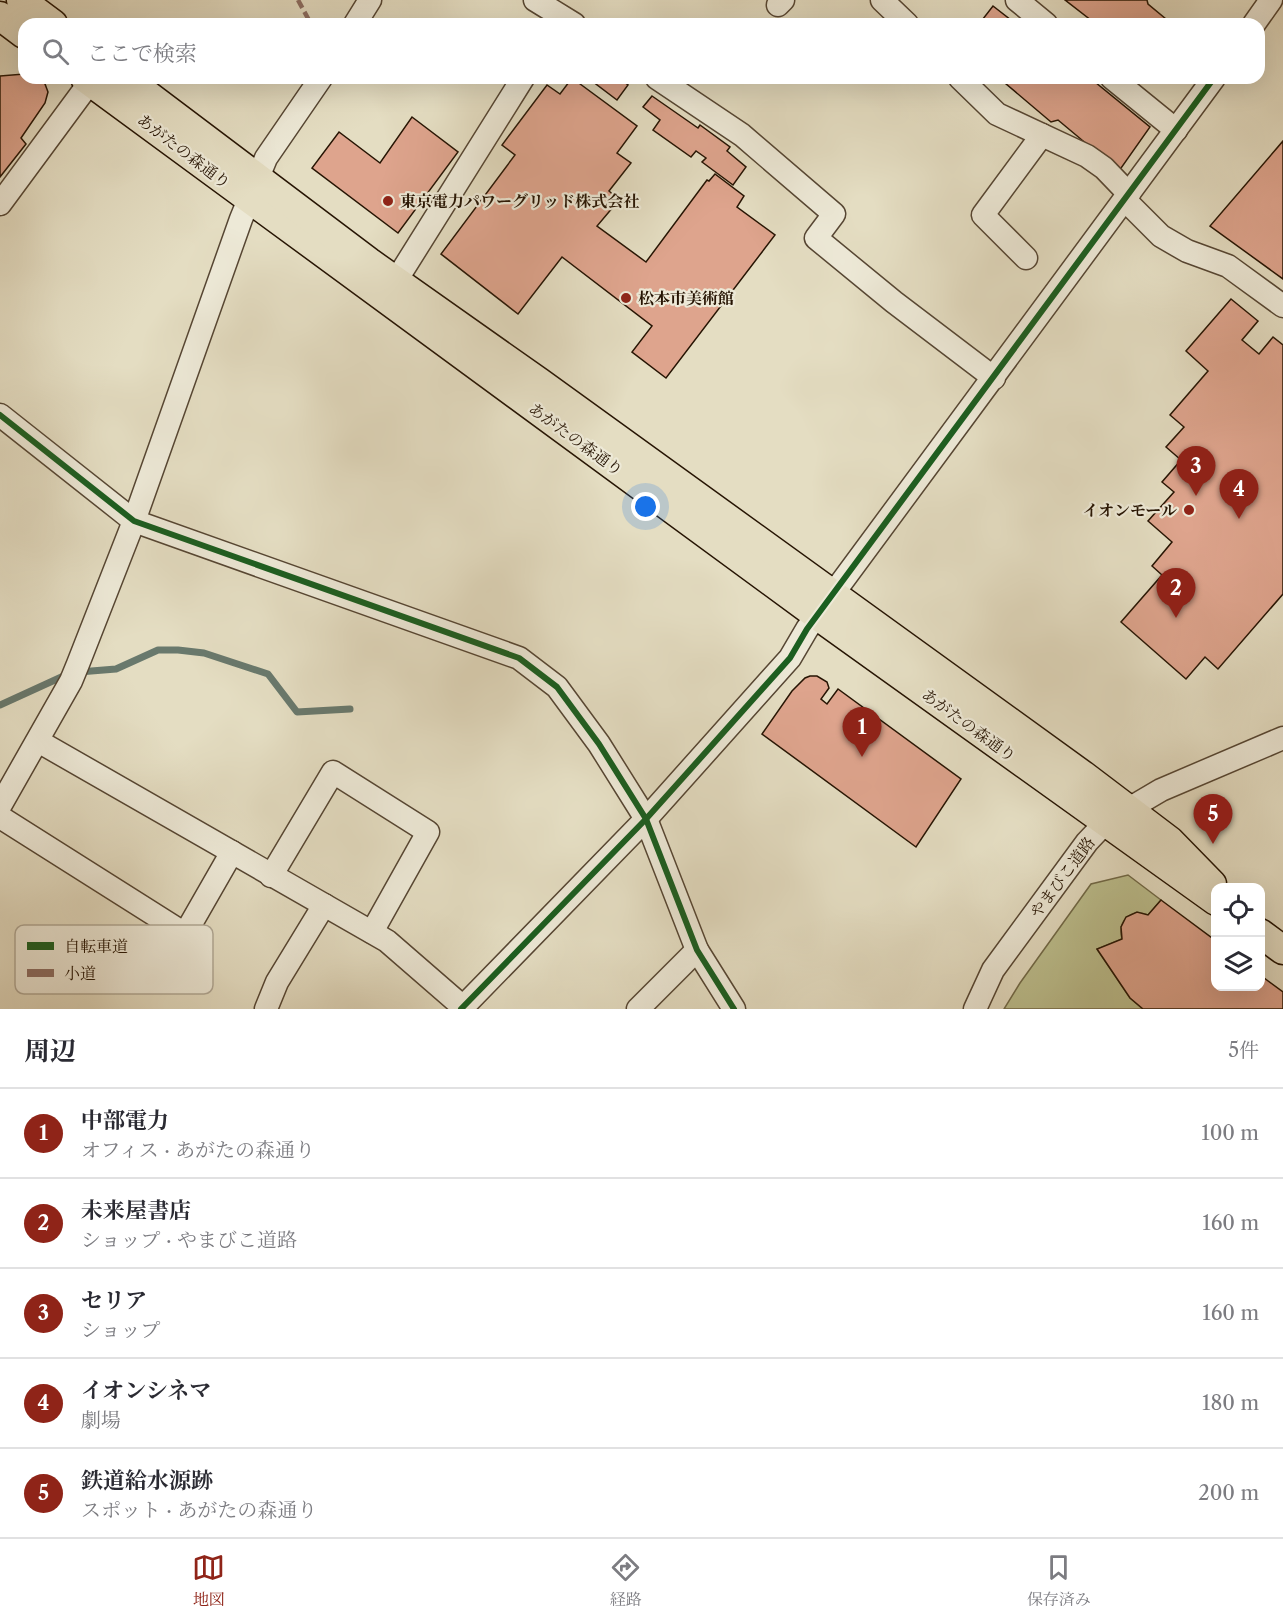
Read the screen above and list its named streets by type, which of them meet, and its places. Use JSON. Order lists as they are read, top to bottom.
{
  "streets": {
    "main road": ["あがたの森通り"],
    "street": ["やまびこ道路"]
  },
  "crossings": [
    ["あがたの森通り", "やまびこ道路"]
  ],
  "places": ["東京電力パワーグリッド株式会社", "松本市美術館", "イオンモール"],
  "legend": ["自転車道", "小道"],
  "page": {
    "search": "ここで検索",
    "pins": [
      "3",
      "4",
      "2",
      "1",
      "5"
    ],
    "heading": ["周辺", "5件"],
    "list": [
      {
        "mark": "1",
        "name": "中部電力",
        "note": "オフィス · あがたの森通り",
        "value": "100 m"
      },
      {
        "mark": "2",
        "name": "未来屋書店",
        "note": "ショップ · やまびこ道路",
        "value": "160 m"
      },
      {
        "mark": "3",
        "name": "セリア",
        "note": "ショップ",
        "value": "160 m"
      },
      {
        "mark": "4",
        "name": "イオンシネマ",
        "note": "劇場",
        "value": "180 m"
      },
      {
        "mark": "5",
        "name": "鉄道給水源跡",
        "note": "スポット · あがたの森通り",
        "value": "200 m"
      }
    ],
    "nav": ["地図", "経路", "保存済み"]
  }
}
